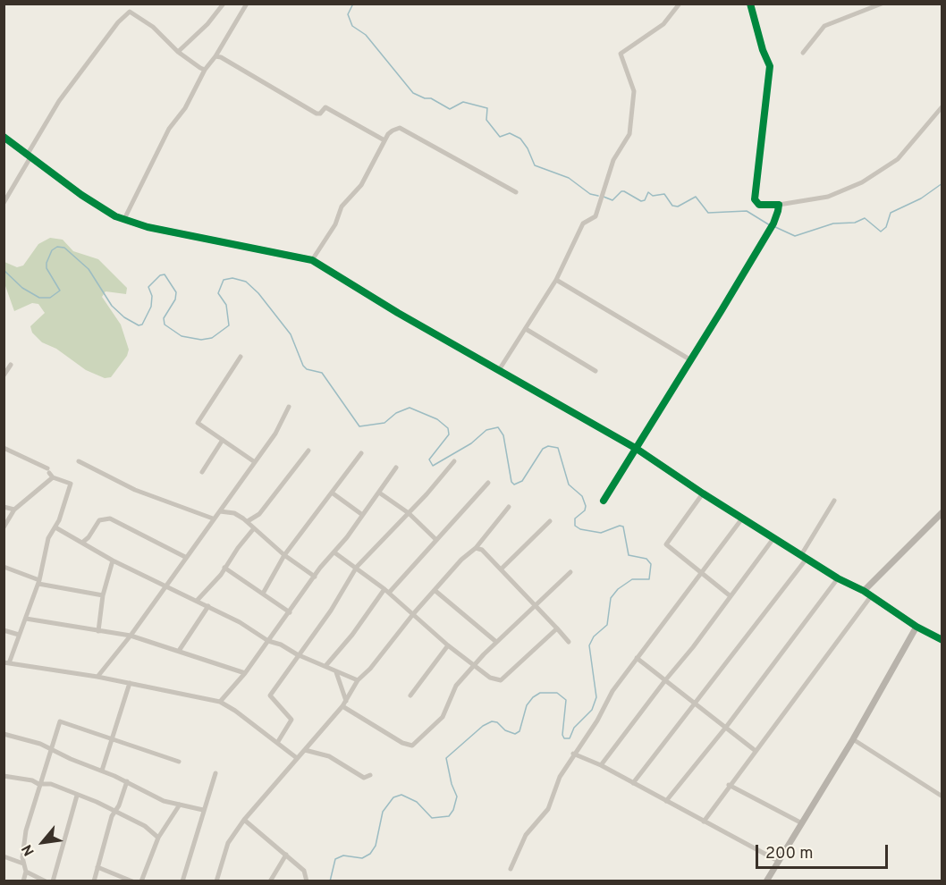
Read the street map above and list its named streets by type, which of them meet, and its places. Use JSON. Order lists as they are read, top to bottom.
{
  "scale_bar": "200 m",
  "north": "bottom left"
}
